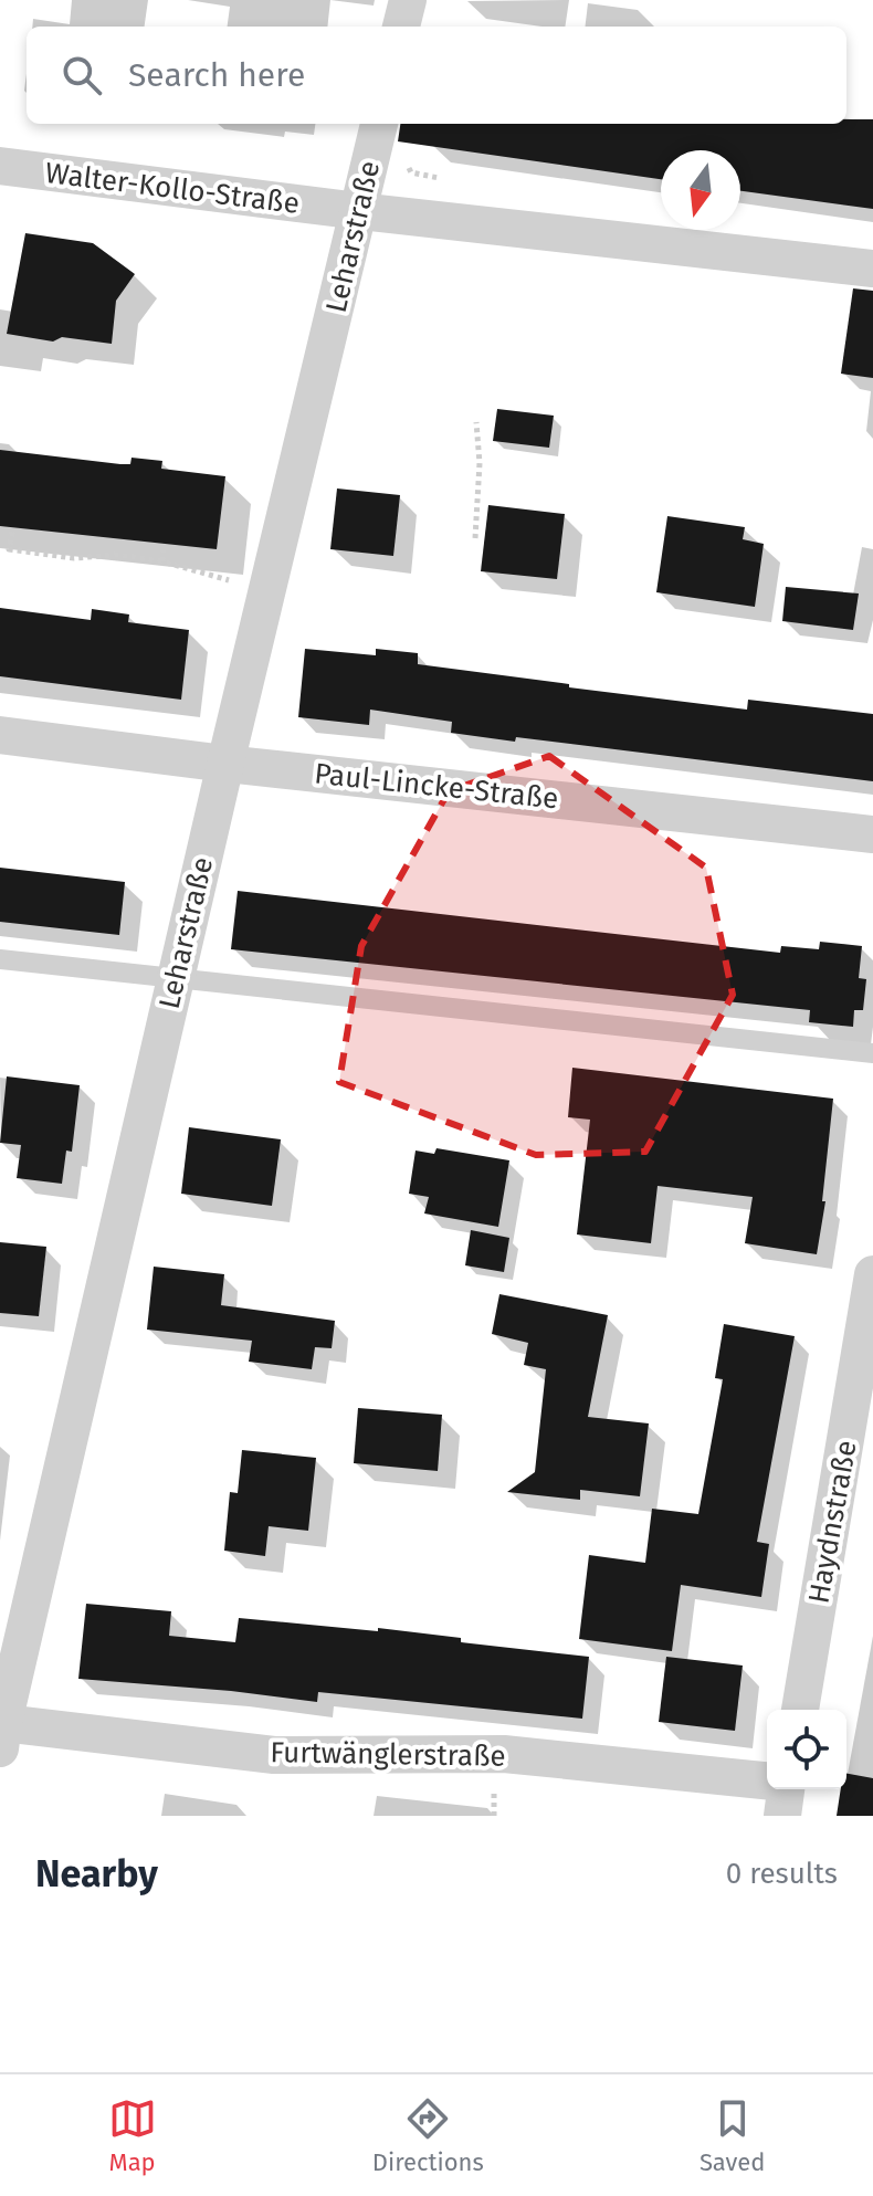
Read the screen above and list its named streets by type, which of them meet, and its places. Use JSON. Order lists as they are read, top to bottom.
{
  "streets": {
    "street": [
      "Walter-Kollo-Straße",
      "Leharstraße",
      "Paul-Lincke-Straße",
      "Haydnstraße",
      "Furtwänglerstraße"
    ]
  },
  "crossings": [
    ["Walter-Kollo-Straße", "Leharstraße"],
    ["Leharstraße", "Paul-Lincke-Straße"],
    ["Leharstraße", "Furtwänglerstraße"]
  ],
  "north": "bottom",
  "page": {
    "search": "Search here",
    "heading": ["Nearby", "0 results"],
    "nav": ["Map", "Directions", "Saved"]
  }
}
